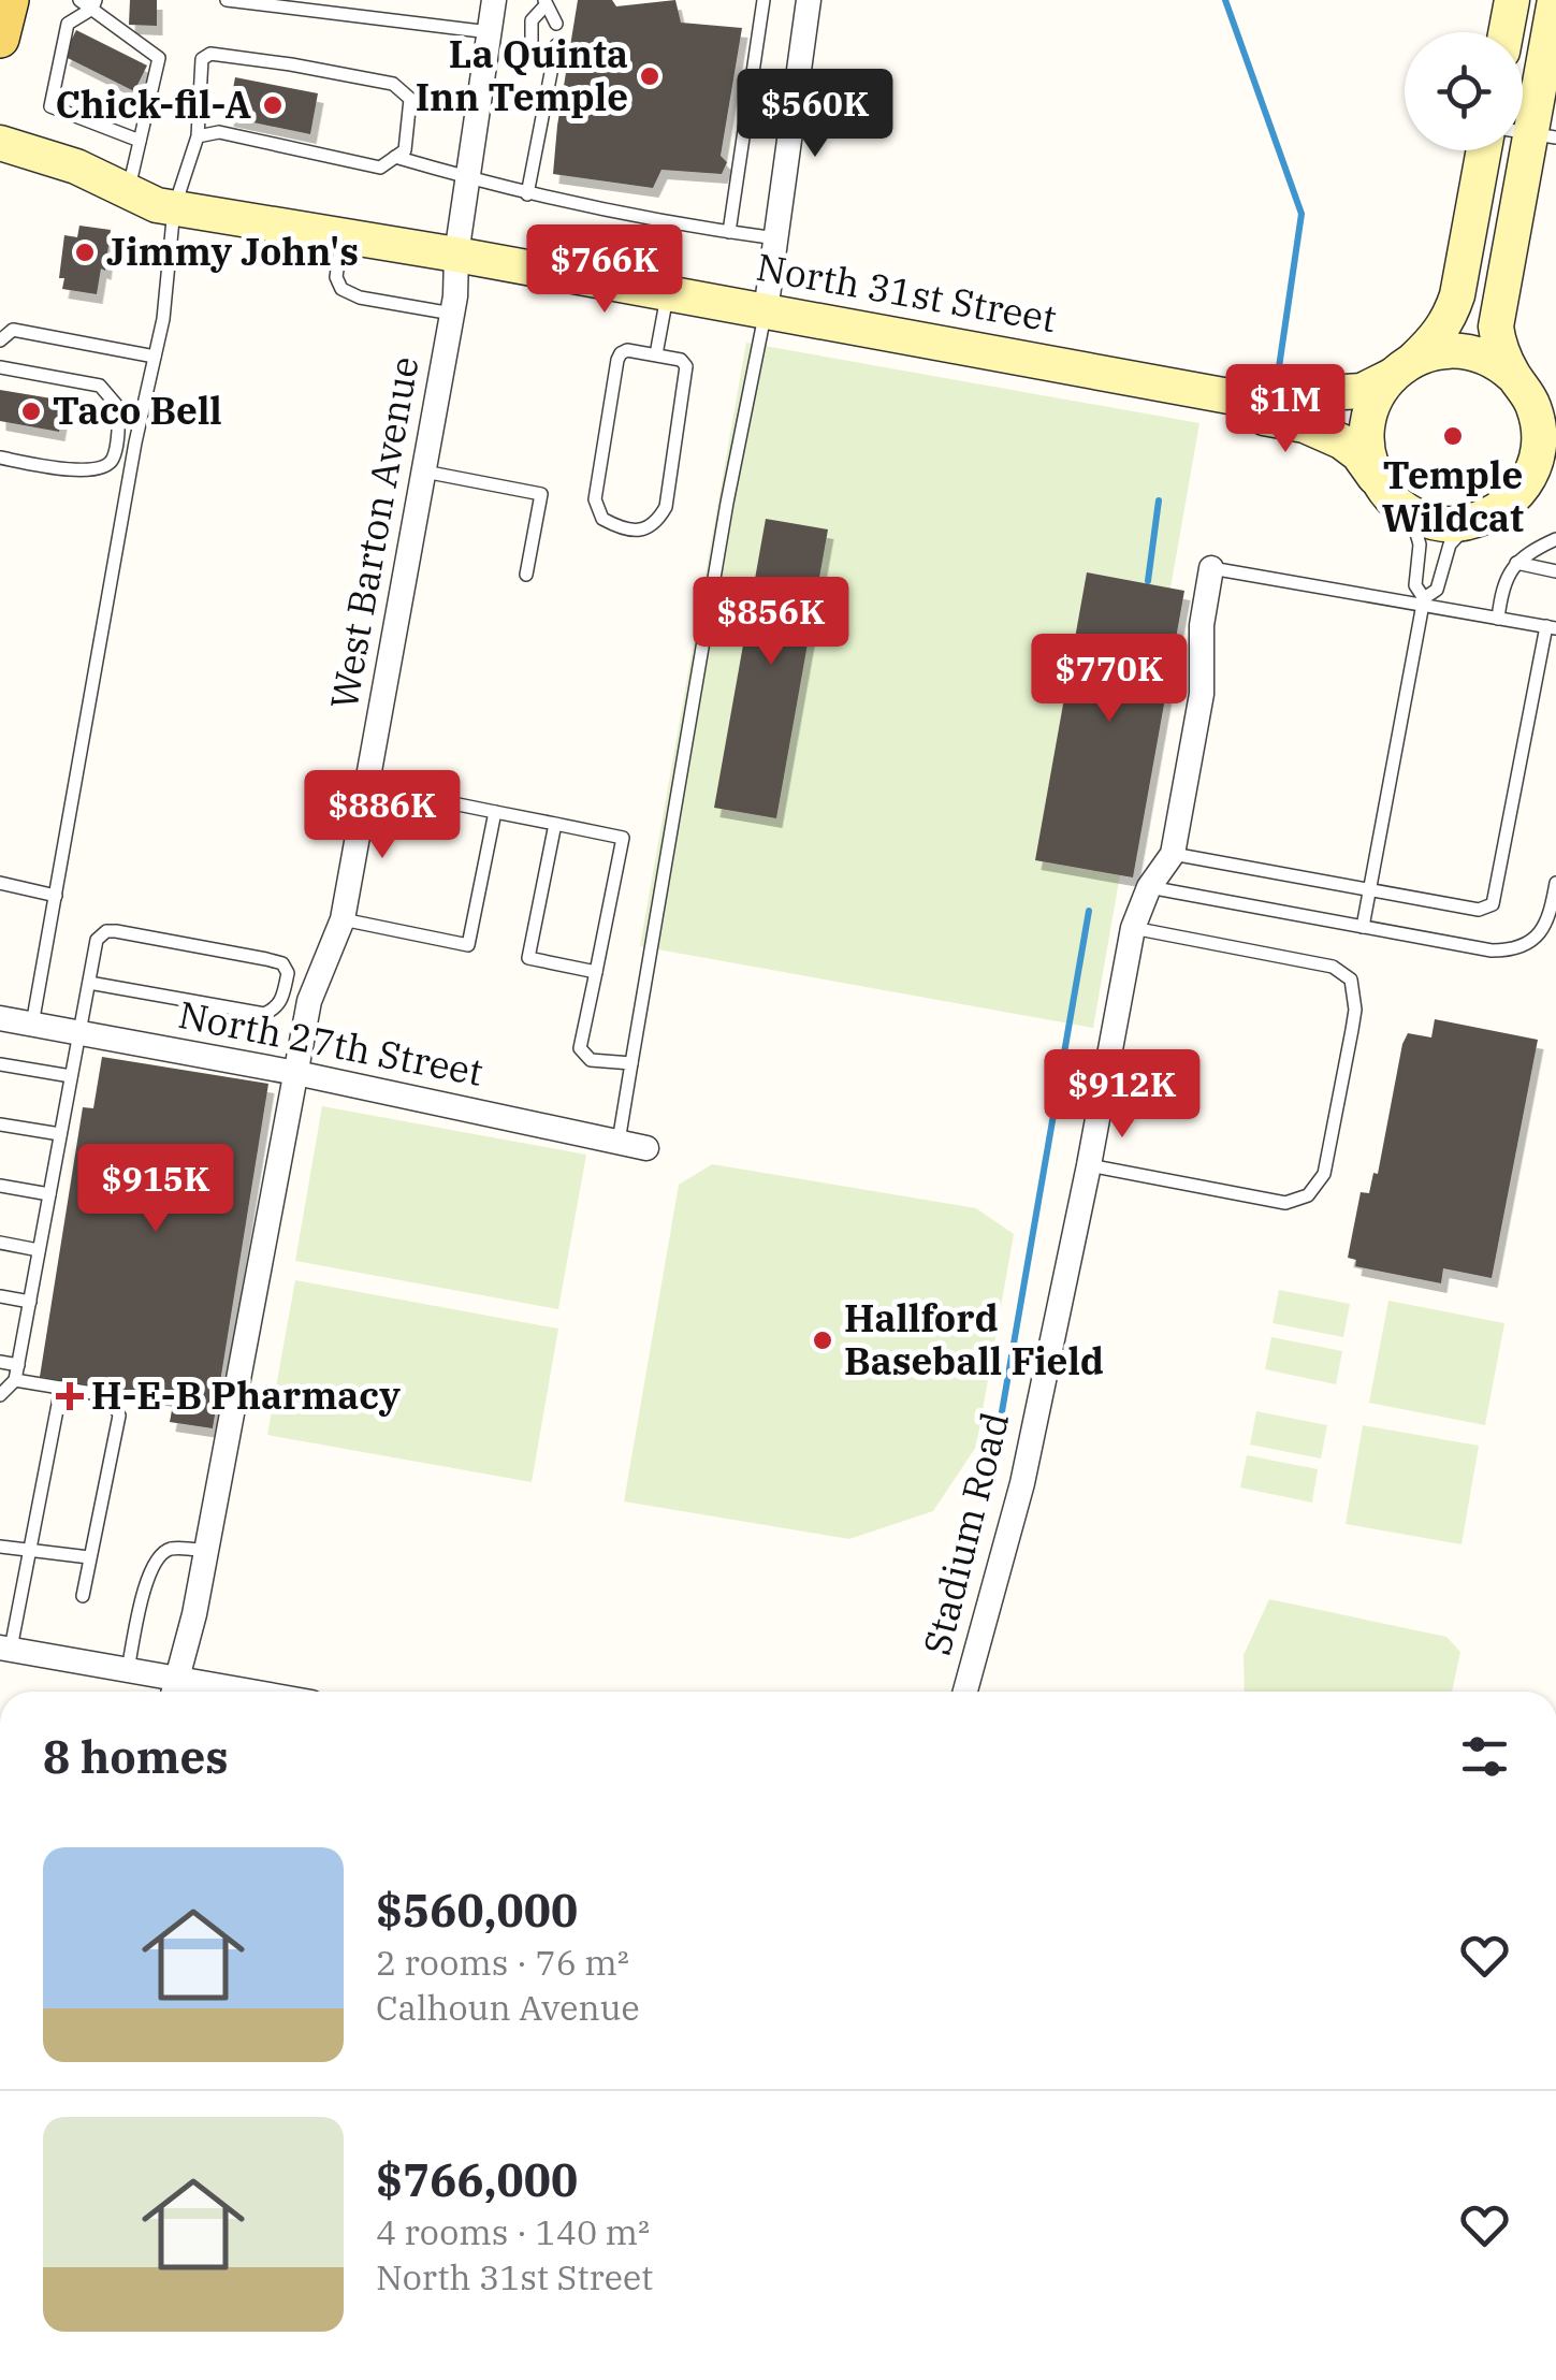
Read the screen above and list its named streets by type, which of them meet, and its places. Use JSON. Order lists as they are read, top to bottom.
{
  "streets": {
    "street": [
      "North 31st Street",
      "West Barton Avenue",
      "North 27th Street",
      "Stadium Road"
    ]
  },
  "crossings": [
    ["North 31st Street", "West Barton Avenue"],
    ["West Barton Avenue", "North 27th Street"]
  ],
  "places": {
    "other": [
      "La Quinta Inn Temple",
      "Chick-fil-A",
      "Jimmy John's",
      "Taco Bell",
      "Temple Wildcat",
      "Hallford Baseball Field"
    ],
    "health": ["H-E-B Pharmacy"]
  },
  "page": {
    "price": [
      "$560K",
      "$766K",
      "$1M",
      "$856K",
      "$770K",
      "$886K",
      "$912K",
      "$915K"
    ],
    "heading": "8 homes",
    "list": [
      {
        "name": "$560,000",
        "note": "2 rooms · 76 m² · Calhoun Avenue"
      },
      {
        "name": "$766,000",
        "note": "4 rooms · 140 m² · North 31st Street"
      }
    ]
  }
}
